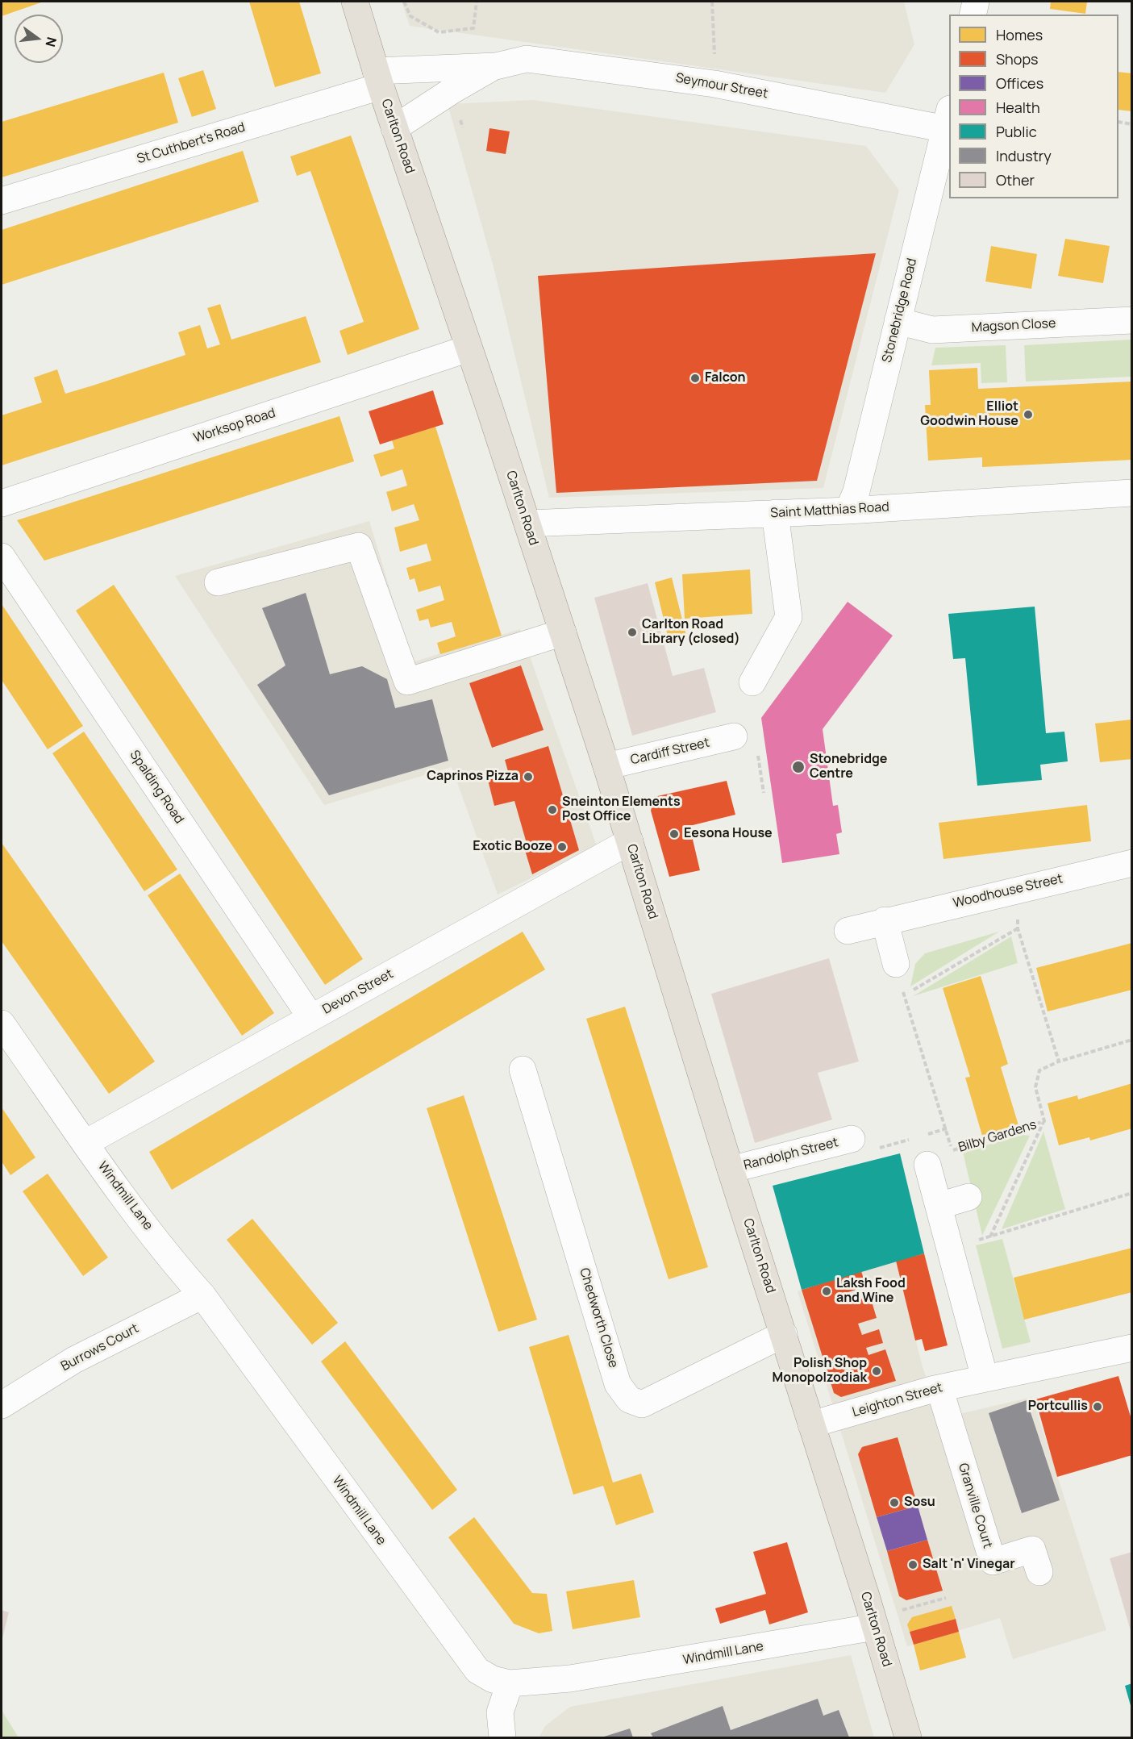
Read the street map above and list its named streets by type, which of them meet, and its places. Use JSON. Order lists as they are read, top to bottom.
{
  "streets": {
    "main road": ["Carlton Road"],
    "street": [
      "Seymour Street",
      "St Cuthbert's Road",
      "Stonebridge Road",
      "Magson Close",
      "Worksop Road",
      "Saint Matthias Road",
      "Cardiff Street",
      "Spalding Road",
      "Woodhouse Street",
      "Devon Street",
      "Randolph Street",
      "Windmill Lane",
      "Chedworth Close",
      "Burrows Court",
      "Leighton Street",
      "Granville Court"
    ],
    "path": ["Bilby Gardens"]
  },
  "crossings": [
    ["Seymour Street", "Carlton Road"],
    ["Seymour Street", "St Cuthbert's Road"],
    ["Seymour Street", "Stonebridge Road"],
    ["Carlton Road", "St Cuthbert's Road"],
    ["Carlton Road", "Worksop Road"],
    ["Carlton Road", "Saint Matthias Road"],
    ["Carlton Road", "Cardiff Street"],
    ["Carlton Road", "Devon Street"],
    ["Carlton Road", "Randolph Street"],
    ["Carlton Road", "Windmill Lane"],
    ["Carlton Road", "Chedworth Close"],
    ["Carlton Road", "Leighton Street"],
    ["Stonebridge Road", "Magson Close"],
    ["Stonebridge Road", "Saint Matthias Road"],
    ["Spalding Road", "Devon Street"],
    ["Devon Street", "Windmill Lane"],
    ["Windmill Lane", "Burrows Court"],
    ["Leighton Street", "Granville Court"]
  ],
  "places": [
    "Falcon",
    "Elliot Goodwin House",
    "Carlton Road Library (closed)",
    "Stonebridge Centre",
    "Caprinos Pizza",
    "Sneinton Elements Post Office",
    "Eesona House",
    "Exotic Booze",
    "Laksh Food and Wine",
    "Polish Shop Monopolzodiak",
    "Portcullis",
    "Sosu",
    "Salt 'n' Vinegar"
  ],
  "legend": [
    "Homes",
    "Shops",
    "Offices",
    "Health",
    "Public",
    "Industry",
    "Other"
  ],
  "north": "right"
}
